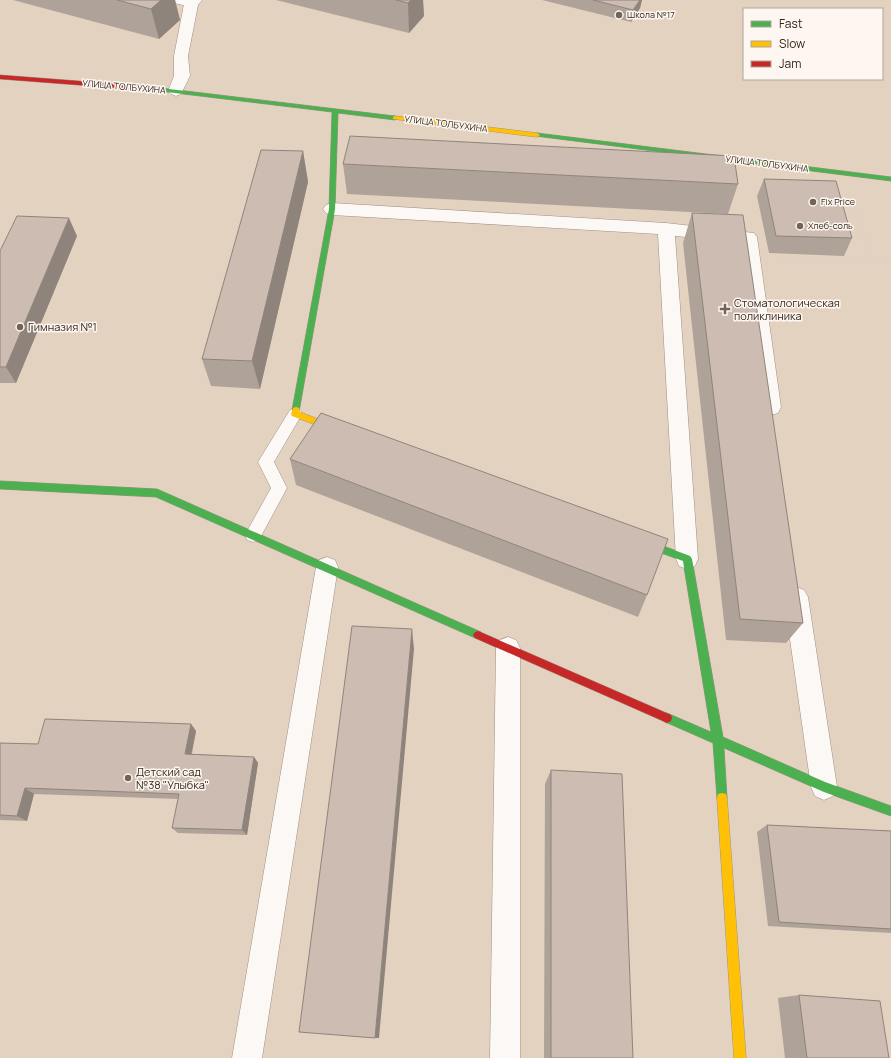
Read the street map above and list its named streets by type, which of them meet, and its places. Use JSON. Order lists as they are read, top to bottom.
{
  "streets": {
    "street": ["УЛИЦА ТОЛБУХИНА"]
  },
  "places": {
    "other": [
      "Школа №17",
      "Fix Price",
      "Хлеб-соль",
      "Гимназия №1",
      "Детский сад №38 \"Улыбка\""
    ],
    "health": ["Стоматологическая поликлиника"]
  },
  "legend": ["Fast", "Slow", "Jam"]
}
